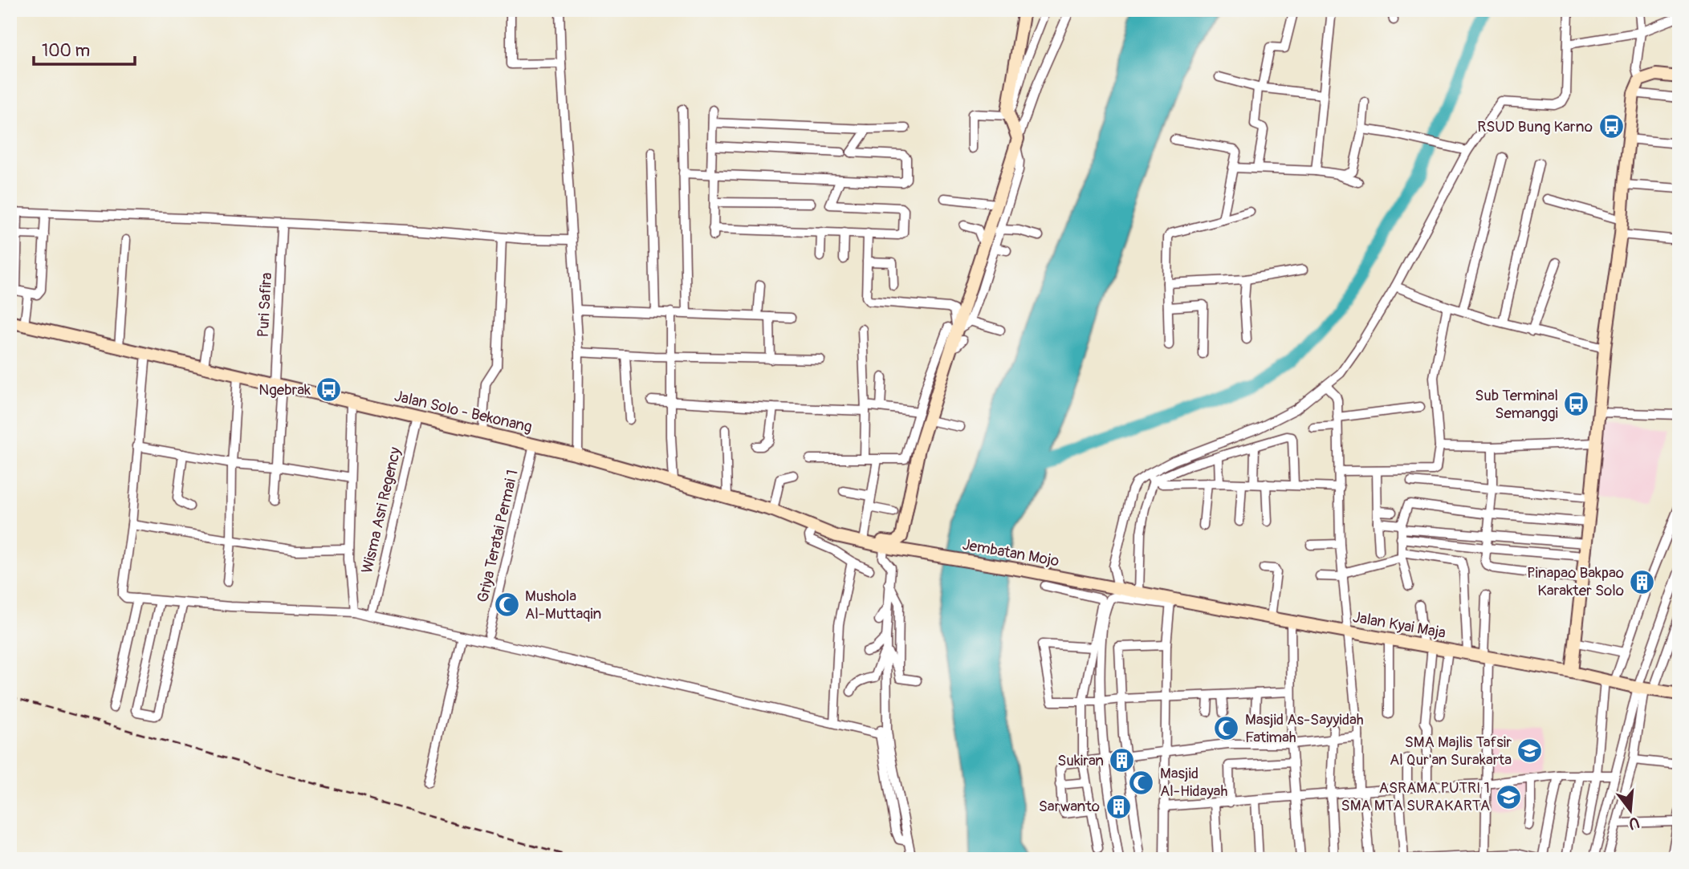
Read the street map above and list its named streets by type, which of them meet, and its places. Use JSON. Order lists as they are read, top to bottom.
{
  "streets": {
    "main road": ["Jalan Solo - Bekonang", "Jembatan Mojo", "Jalan Kyai Maja"],
    "street": ["Puri Safira", "Wisma Asri Regency", "Griya Teratai Permai 1"]
  },
  "crossings": [
    ["Puri Safira", "Jalan Solo - Bekonang"],
    ["Jalan Solo - Bekonang", "Wisma Asri Regency"],
    ["Jalan Solo - Bekonang", "Griya Teratai Permai 1"],
    ["Jalan Solo - Bekonang", "Jembatan Mojo"],
    ["Jembatan Mojo", "Jalan Kyai Maja"]
  ],
  "places": {
    "bus stop": ["RSUD Bung Karno", "Ngebrak", "Sub Terminal Semanggi"],
    "building": ["Pinapao Bakpao Karakter Solo", "Sukiran", "Sarwanto"],
    "mosque": ["Mushola Al-Muttaqin", "Masjid As-Sayyidah Fatimah", "Masjid Al-Hidayah"],
    "school or university": ["SMA Majlis Tafsir Al Qur'an Surakarta", "ASRAMA PUTRI 1 SMA MTA SURAKARTA"]
  },
  "scale_bar": "100 m",
  "north": "bottom"
}
